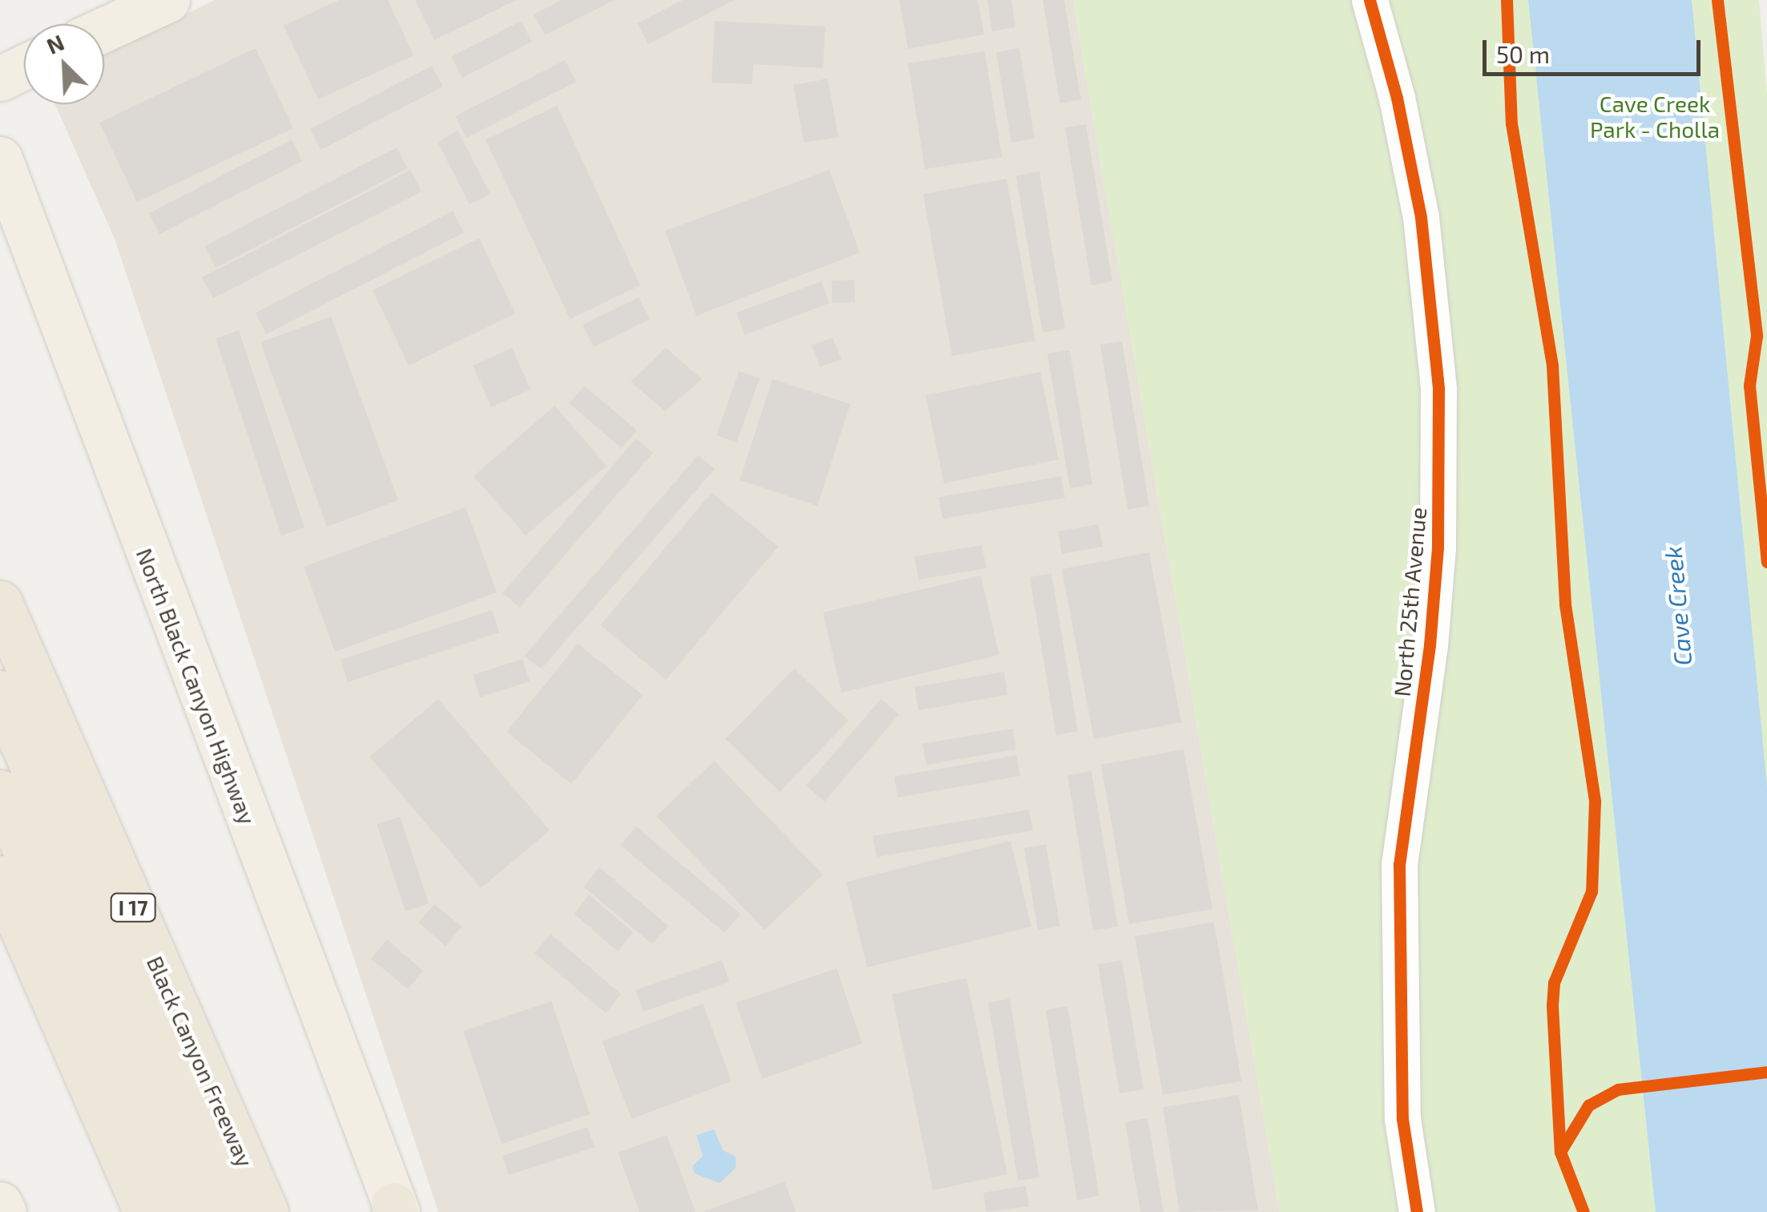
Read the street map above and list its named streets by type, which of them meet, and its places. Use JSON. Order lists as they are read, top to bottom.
{
  "streets": {
    "highway": ["I 17", "Black Canyon Freeway"],
    "main road": ["North Black Canyon Highway"],
    "lane": ["North 25th Avenue"]
  },
  "water": ["Cave Creek"],
  "parks": ["Cave Creek Park - Cholla"],
  "scale_bar": "50 m",
  "north": "top left"
}
